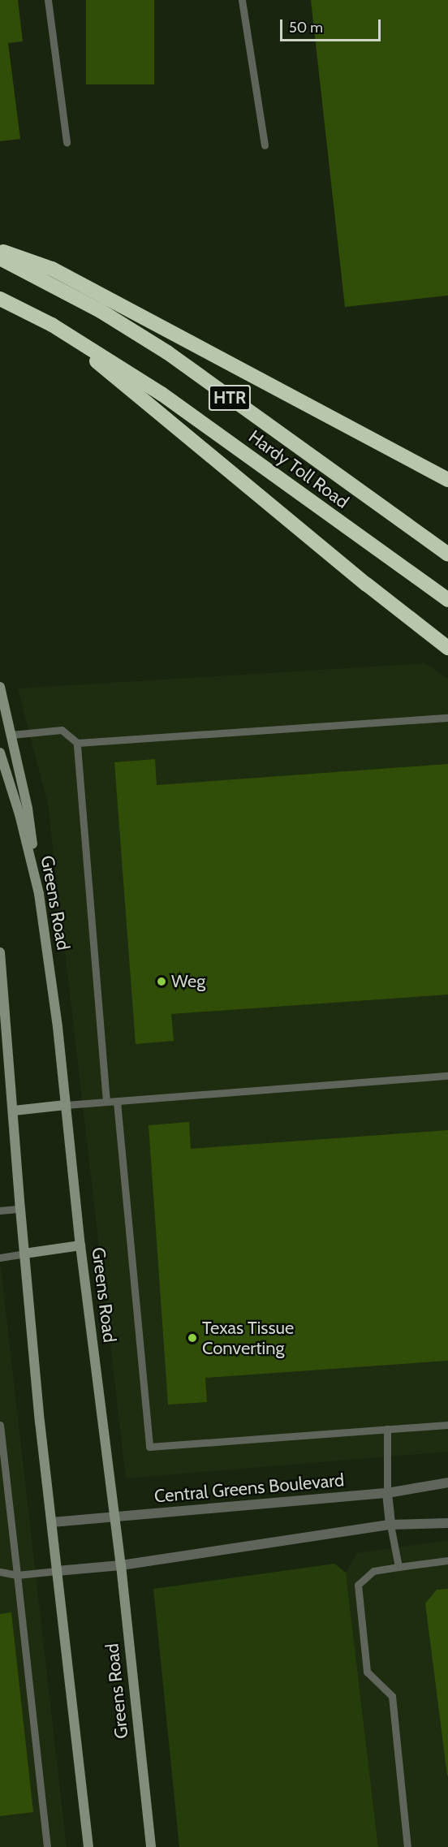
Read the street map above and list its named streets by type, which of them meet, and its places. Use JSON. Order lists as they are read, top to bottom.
{
  "streets": {
    "highway": ["HTR", "Hardy Toll Road"],
    "main road": ["Greens Road"],
    "street": ["Central Greens Boulevard"]
  },
  "crossings": [
    ["Greens Road", "Central Greens Boulevard"]
  ],
  "places": ["Weg", "Texas Tissue Converting"],
  "scale_bar": "50 m"
}
